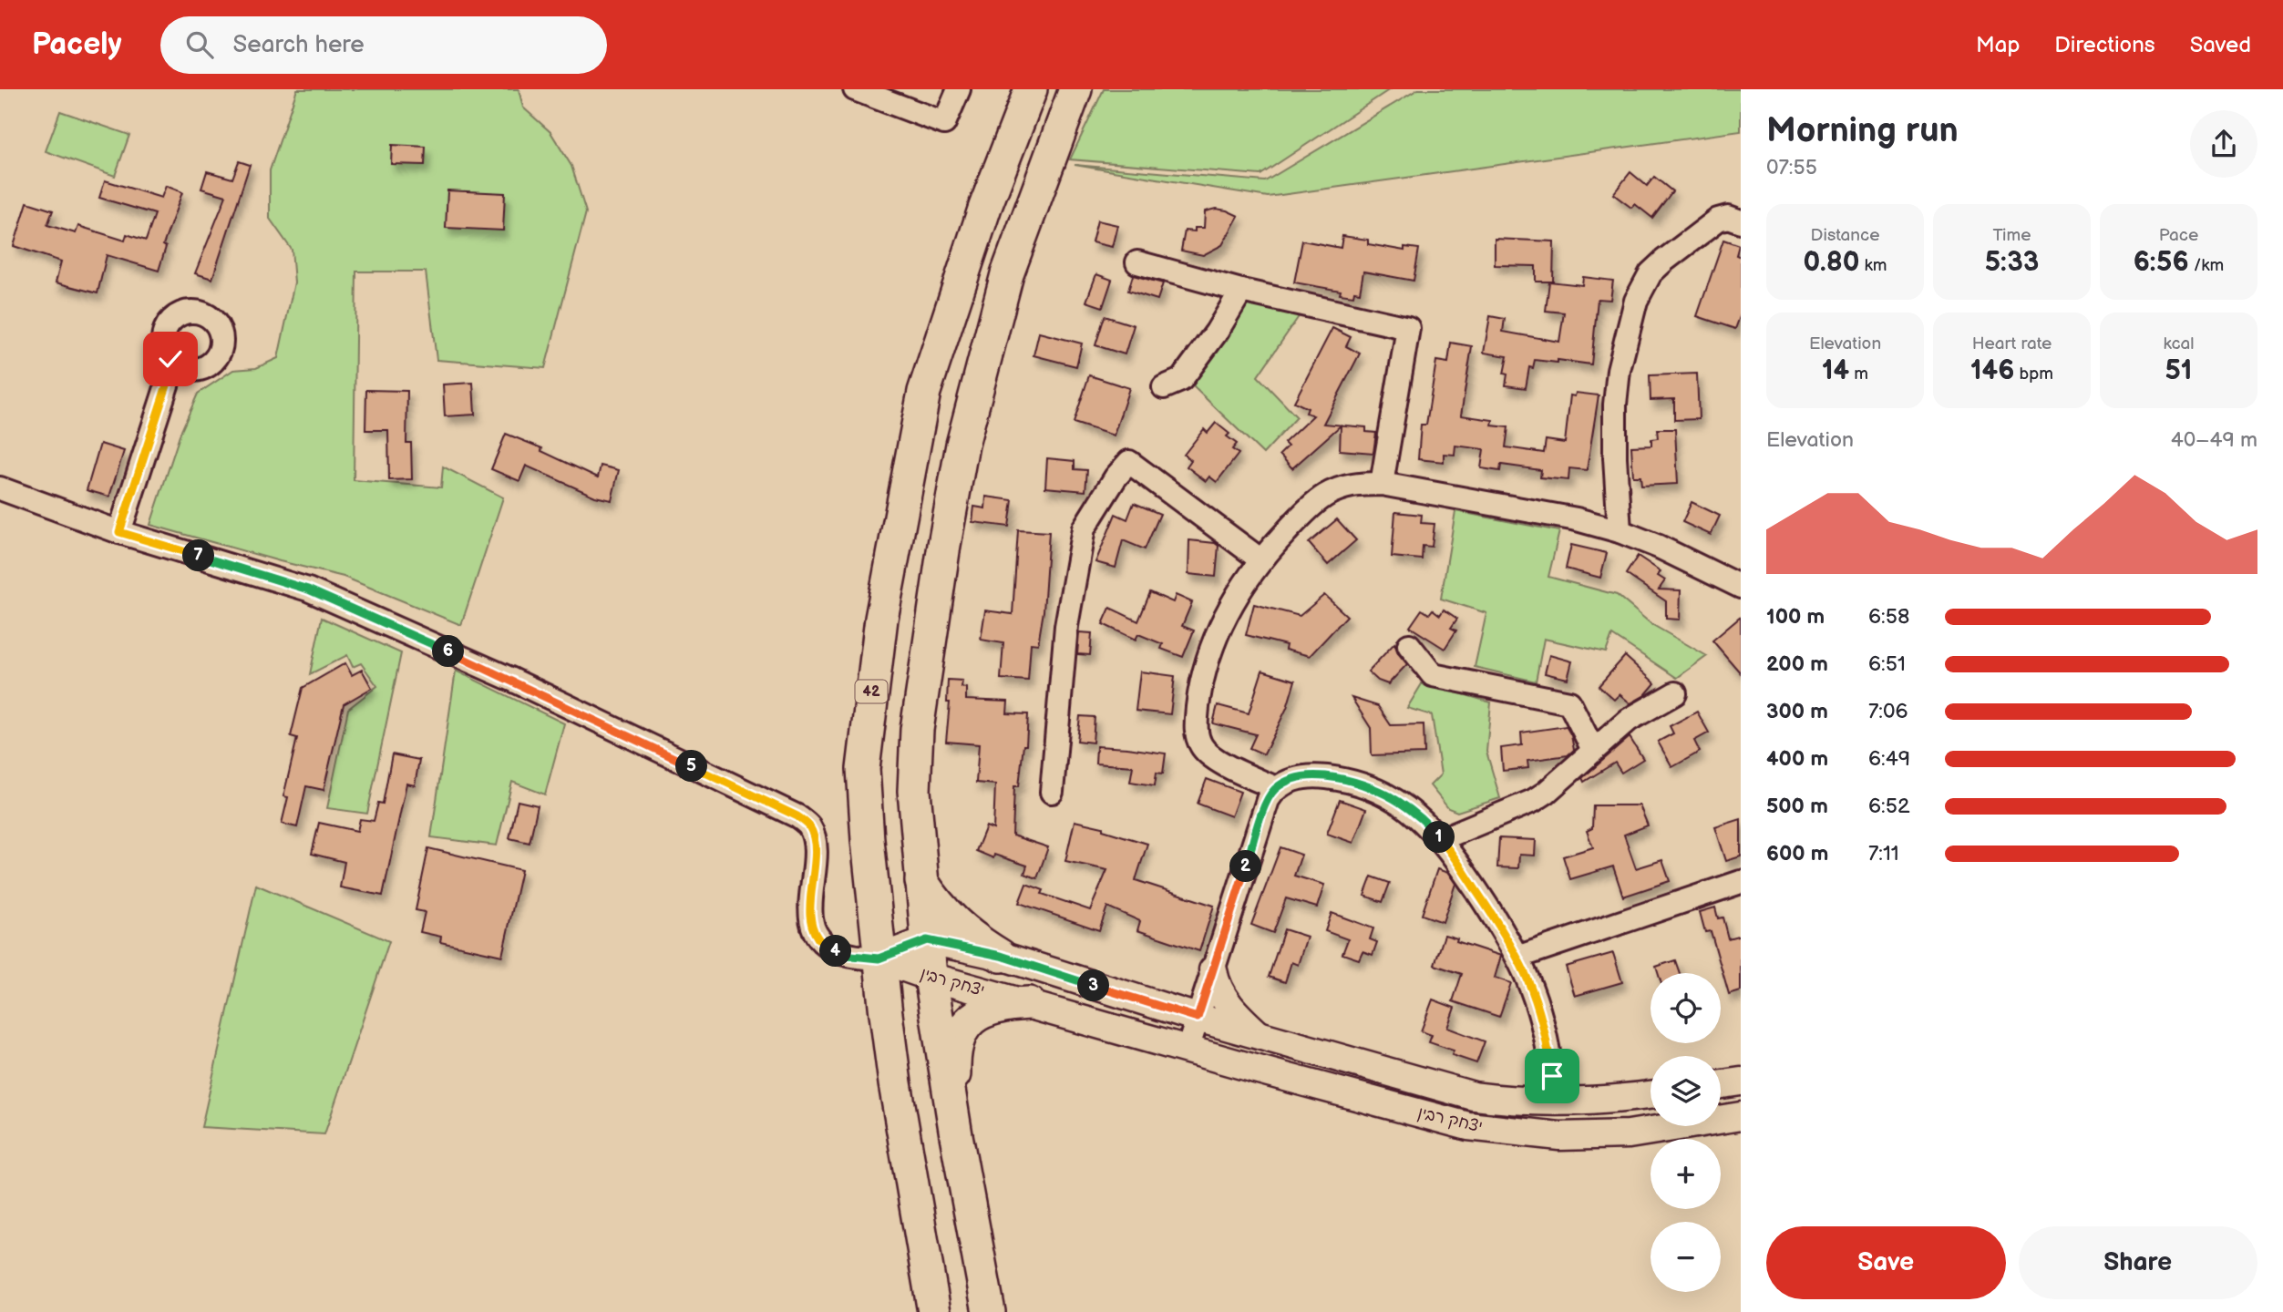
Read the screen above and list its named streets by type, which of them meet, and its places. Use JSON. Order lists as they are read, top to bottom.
{
  "streets": {
    "highway": ["42"],
    "main road": ["יצחק רבין"]
  },
  "crossings": [
    ["42", "יצחק רבין"]
  ],
  "page": {
    "header": "Pacely",
    "search": "Search here",
    "nav": ["Map", "Directions", "Saved"],
    "heading": ["Morning run", "07:55"],
    "stats": [
      ["Distance", "0.80 km"],
      ["Time", "5:33"],
      ["Pace", "6:56 /km"],
      ["Elevation", "14 m"],
      ["Heart rate", "146 bpm"],
      ["kcal", "51"]
    ],
    "chart": ["Elevation", "40–49 m"],
    "pins": [
      "7",
      "6",
      "5",
      "1",
      "2",
      "4",
      "3"
    ],
    "list": [
      {
        "name": "100 m",
        "note": "6:58"
      },
      {
        "name": "200 m",
        "note": "6:51"
      },
      {
        "name": "300 m",
        "note": "7:06"
      },
      {
        "name": "400 m",
        "note": "6:49"
      },
      {
        "name": "500 m",
        "note": "6:52"
      },
      {
        "name": "600 m",
        "note": "7:11"
      }
    ],
    "map_buttons": ["+", "−"],
    "buttons": ["Save", "Share"]
  }
}
